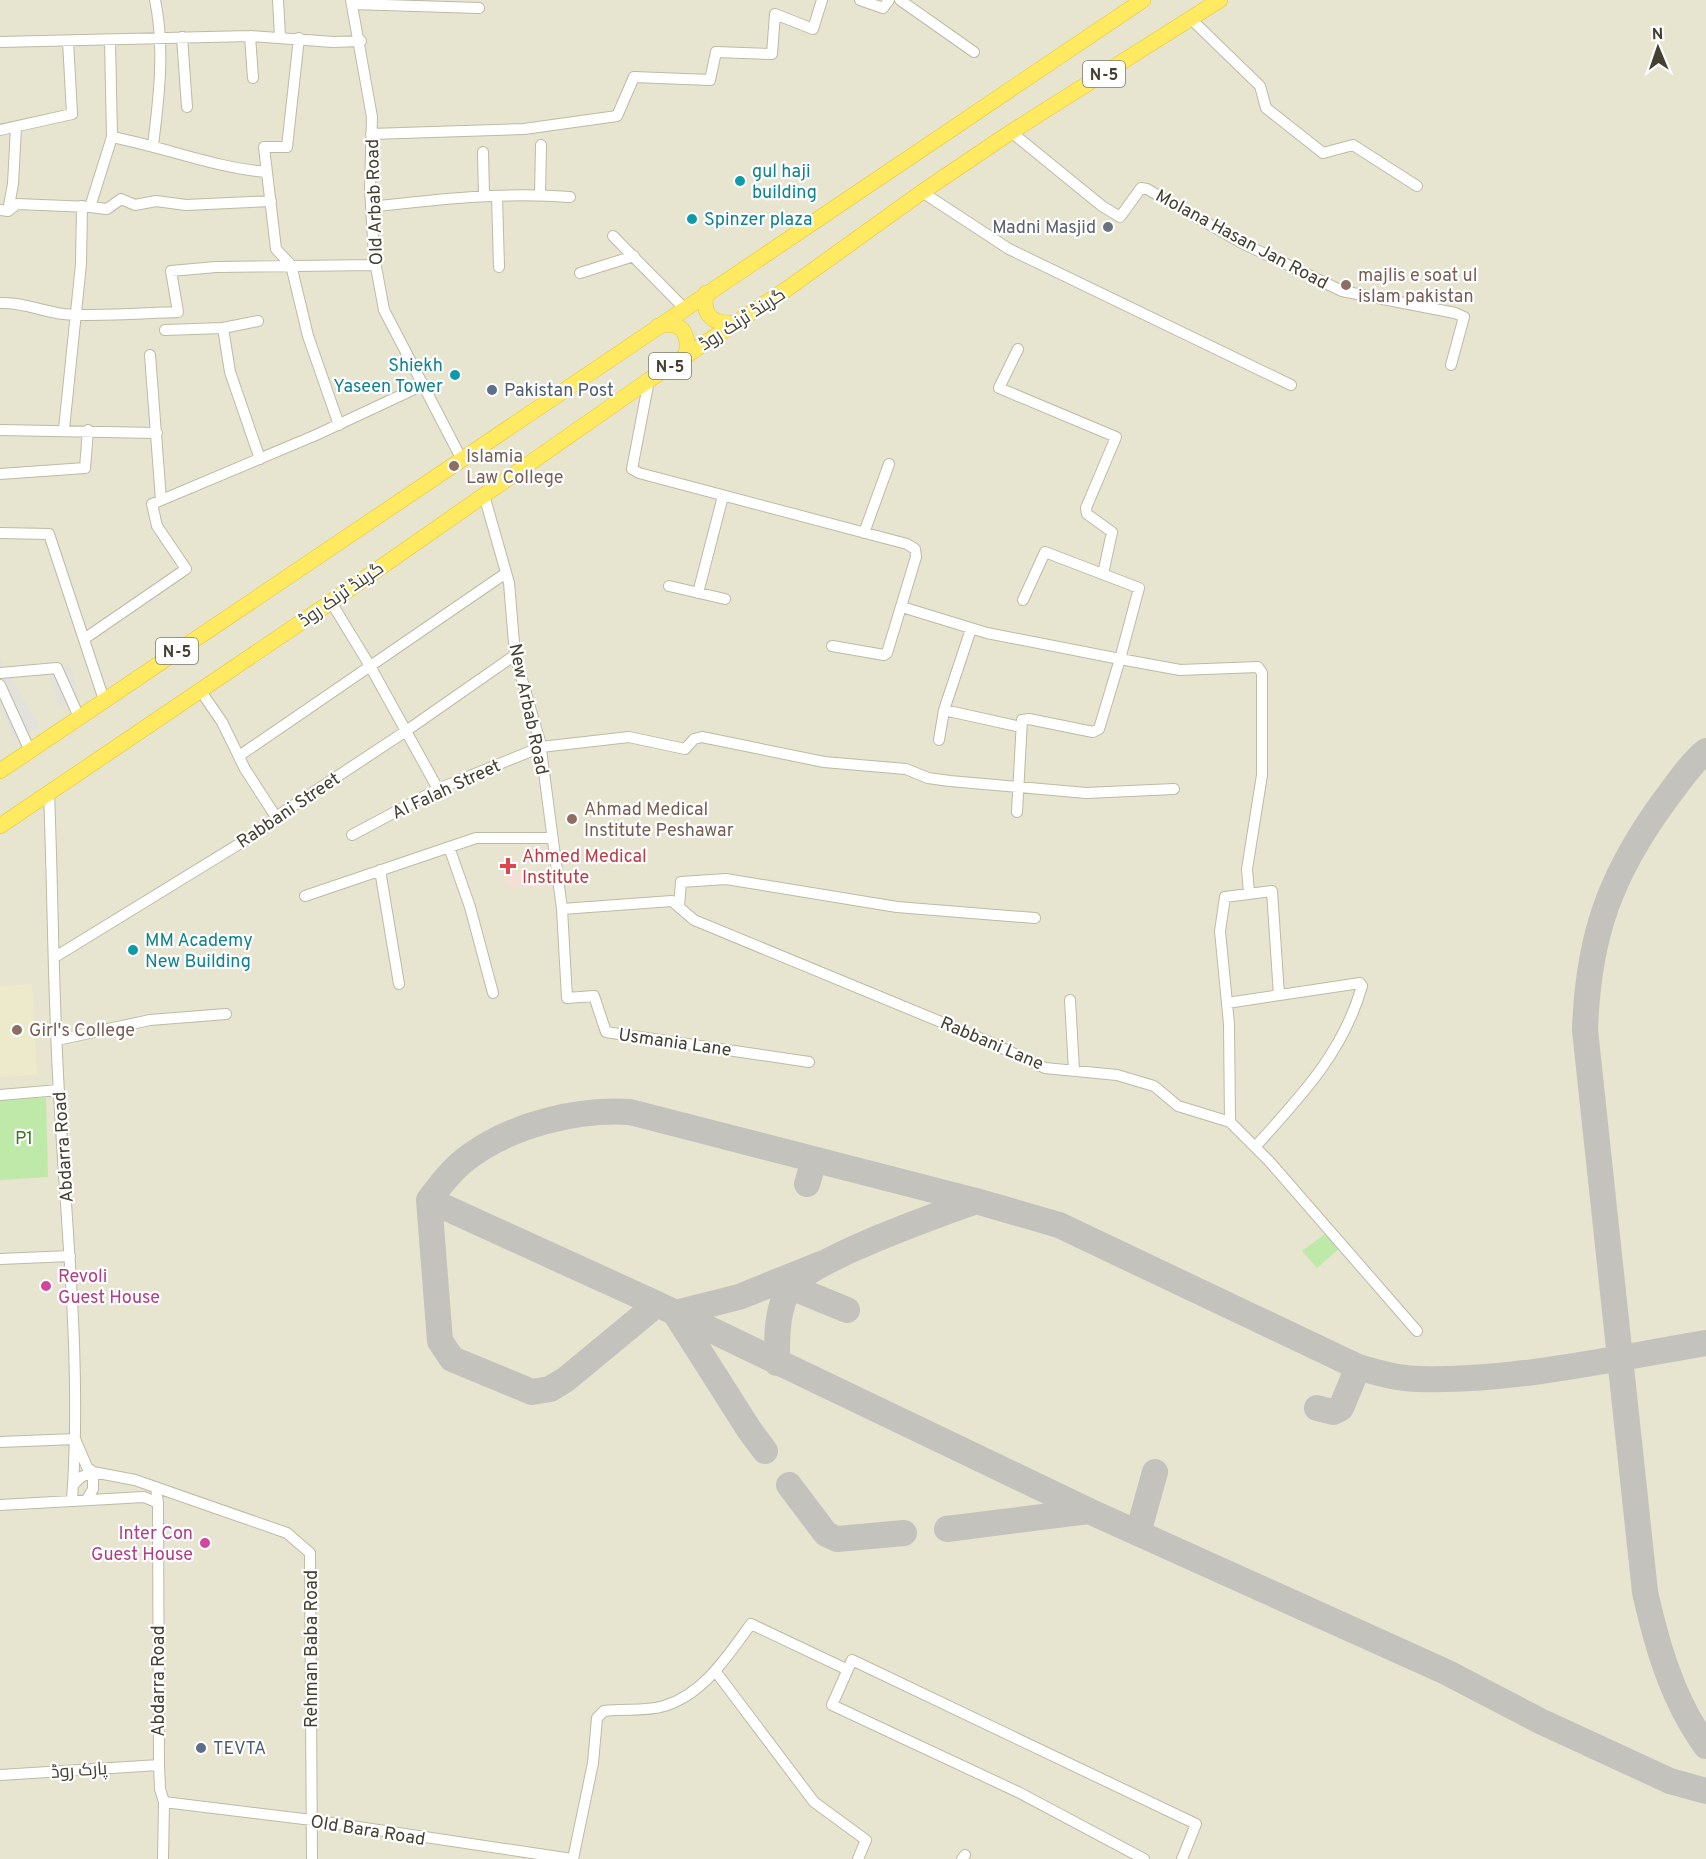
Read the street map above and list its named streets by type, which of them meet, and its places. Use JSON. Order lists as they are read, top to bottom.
{
  "streets": {
    "highway": ["N-5", "گرینڈ ٹرنک روڈ"],
    "street": [
      "Old Arbab Road",
      "Molana Hasan Jan Road",
      "New Arbab Road",
      "Al Falah Street",
      "Rabbani Street",
      "Usmania Lane",
      "Rabbani Lane",
      "Abdarra Road",
      "Rehman Baba Road",
      "پارک روڈ",
      "Old Bara Road"
    ]
  },
  "crossings": [
    ["N-5", "Old Arbab Road"],
    ["Molana Hasan Jan Road", "گرینڈ ٹرنک روڈ"],
    ["گرینڈ ٹرنک روڈ", "New Arbab Road"],
    ["گرینڈ ٹرنک روڈ", "Abdarra Road"],
    ["New Arbab Road", "Al Falah Street"],
    ["New Arbab Road", "Rabbani Street"],
    ["New Arbab Road", "Usmania Lane"],
    ["New Arbab Road", "Rabbani Lane"],
    ["Rabbani Street", "Abdarra Road"],
    ["Abdarra Road", "پارک روڈ"],
    ["Abdarra Road", "Old Bara Road"],
    ["Rehman Baba Road", "Old Bara Road"]
  ],
  "parks": ["P1"],
  "places": {
    "other": [
      "gul haji building",
      "Spinzer plaza",
      "Madni Masjid",
      "majlis e soat ul islam pakistan",
      "Shiekh Yaseen Tower",
      "Pakistan Post",
      "Islamia Law College",
      "Ahmad Medical Institute Peshawar",
      "MM Academy New Building",
      "Girl's College",
      "Revoli Guest House",
      "Inter Con Guest House",
      "TEVTA"
    ],
    "health": ["Ahmed Medical Institute"]
  },
  "north": "top"
}
